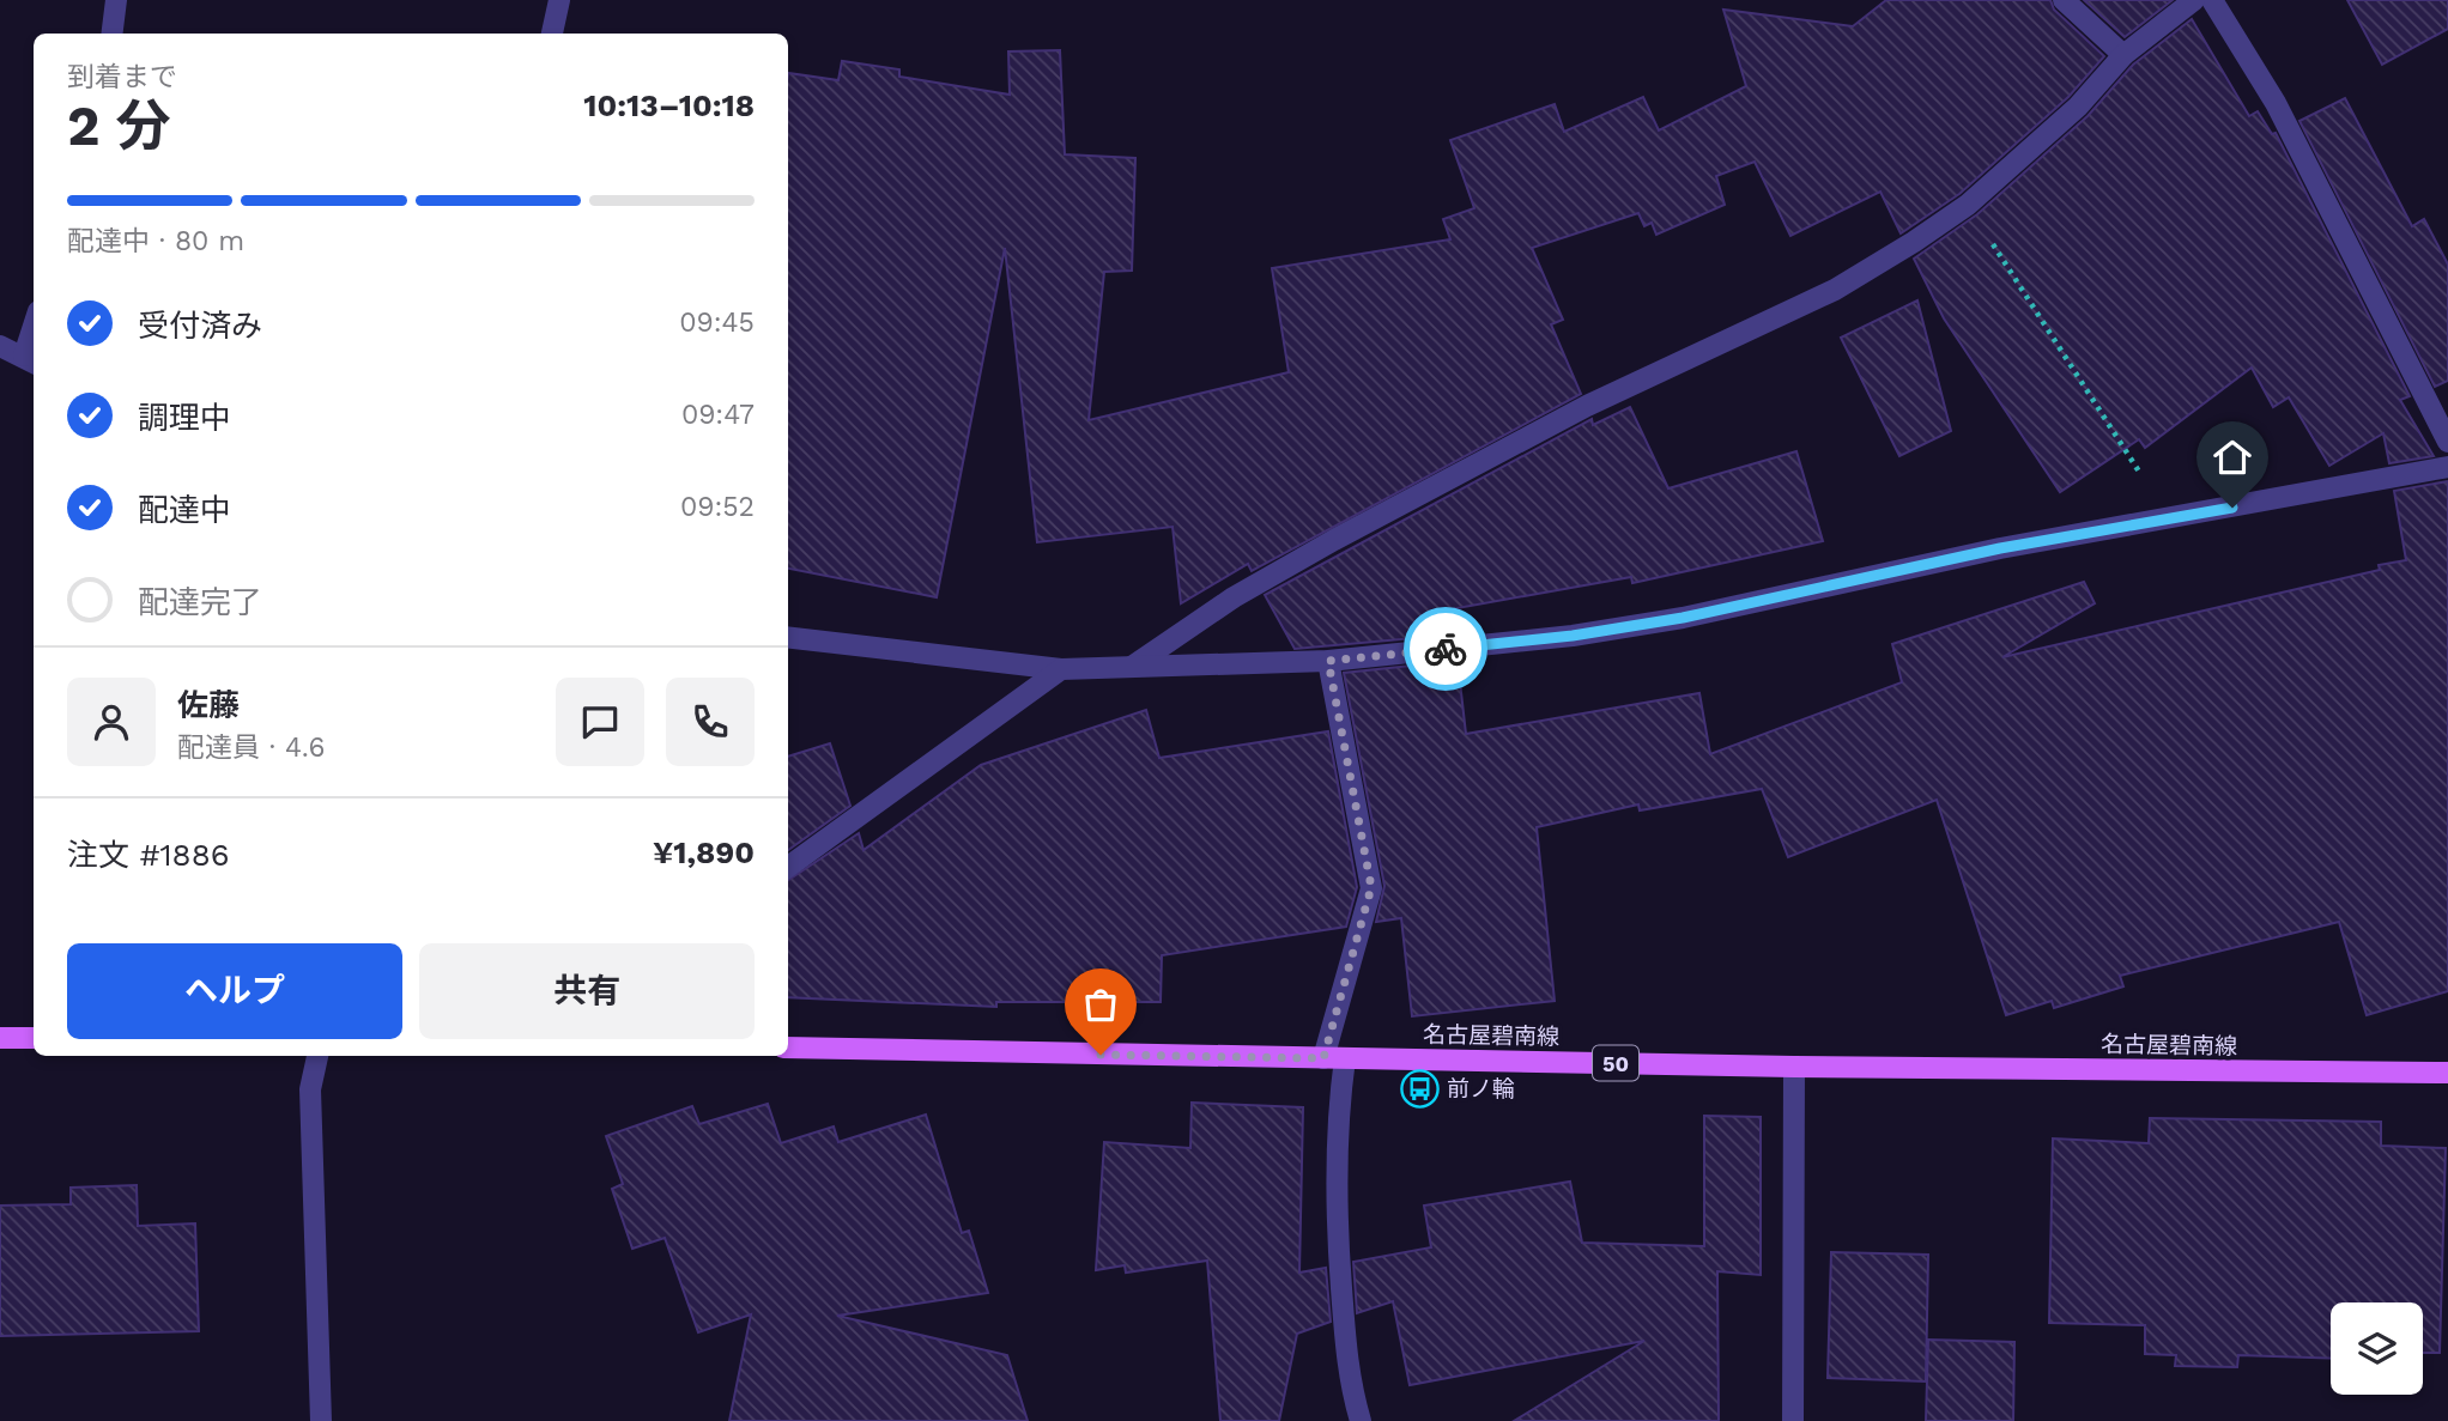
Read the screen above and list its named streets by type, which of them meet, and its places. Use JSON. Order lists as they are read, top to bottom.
{
  "streets": {
    "main road": ["名古屋碧南線", "50"]
  },
  "places": {
    "bus stop": ["前ノ輪"]
  },
  "page": {
    "heading": ["2 分", "到着まで", "10:13–10:18"],
    "panel": [
      "佐藤",
      "配達員 · 4.6",
      "注文 #1886",
      "¥1,890"
    ],
    "bar": "配達中 · 80 m",
    "list": [
      ["受付済み", "09:45"],
      ["調理中", "09:47"],
      ["配達中", "09:52"],
      "配達完了"
    ],
    "buttons": ["ヘルプ", "共有"]
  }
}
